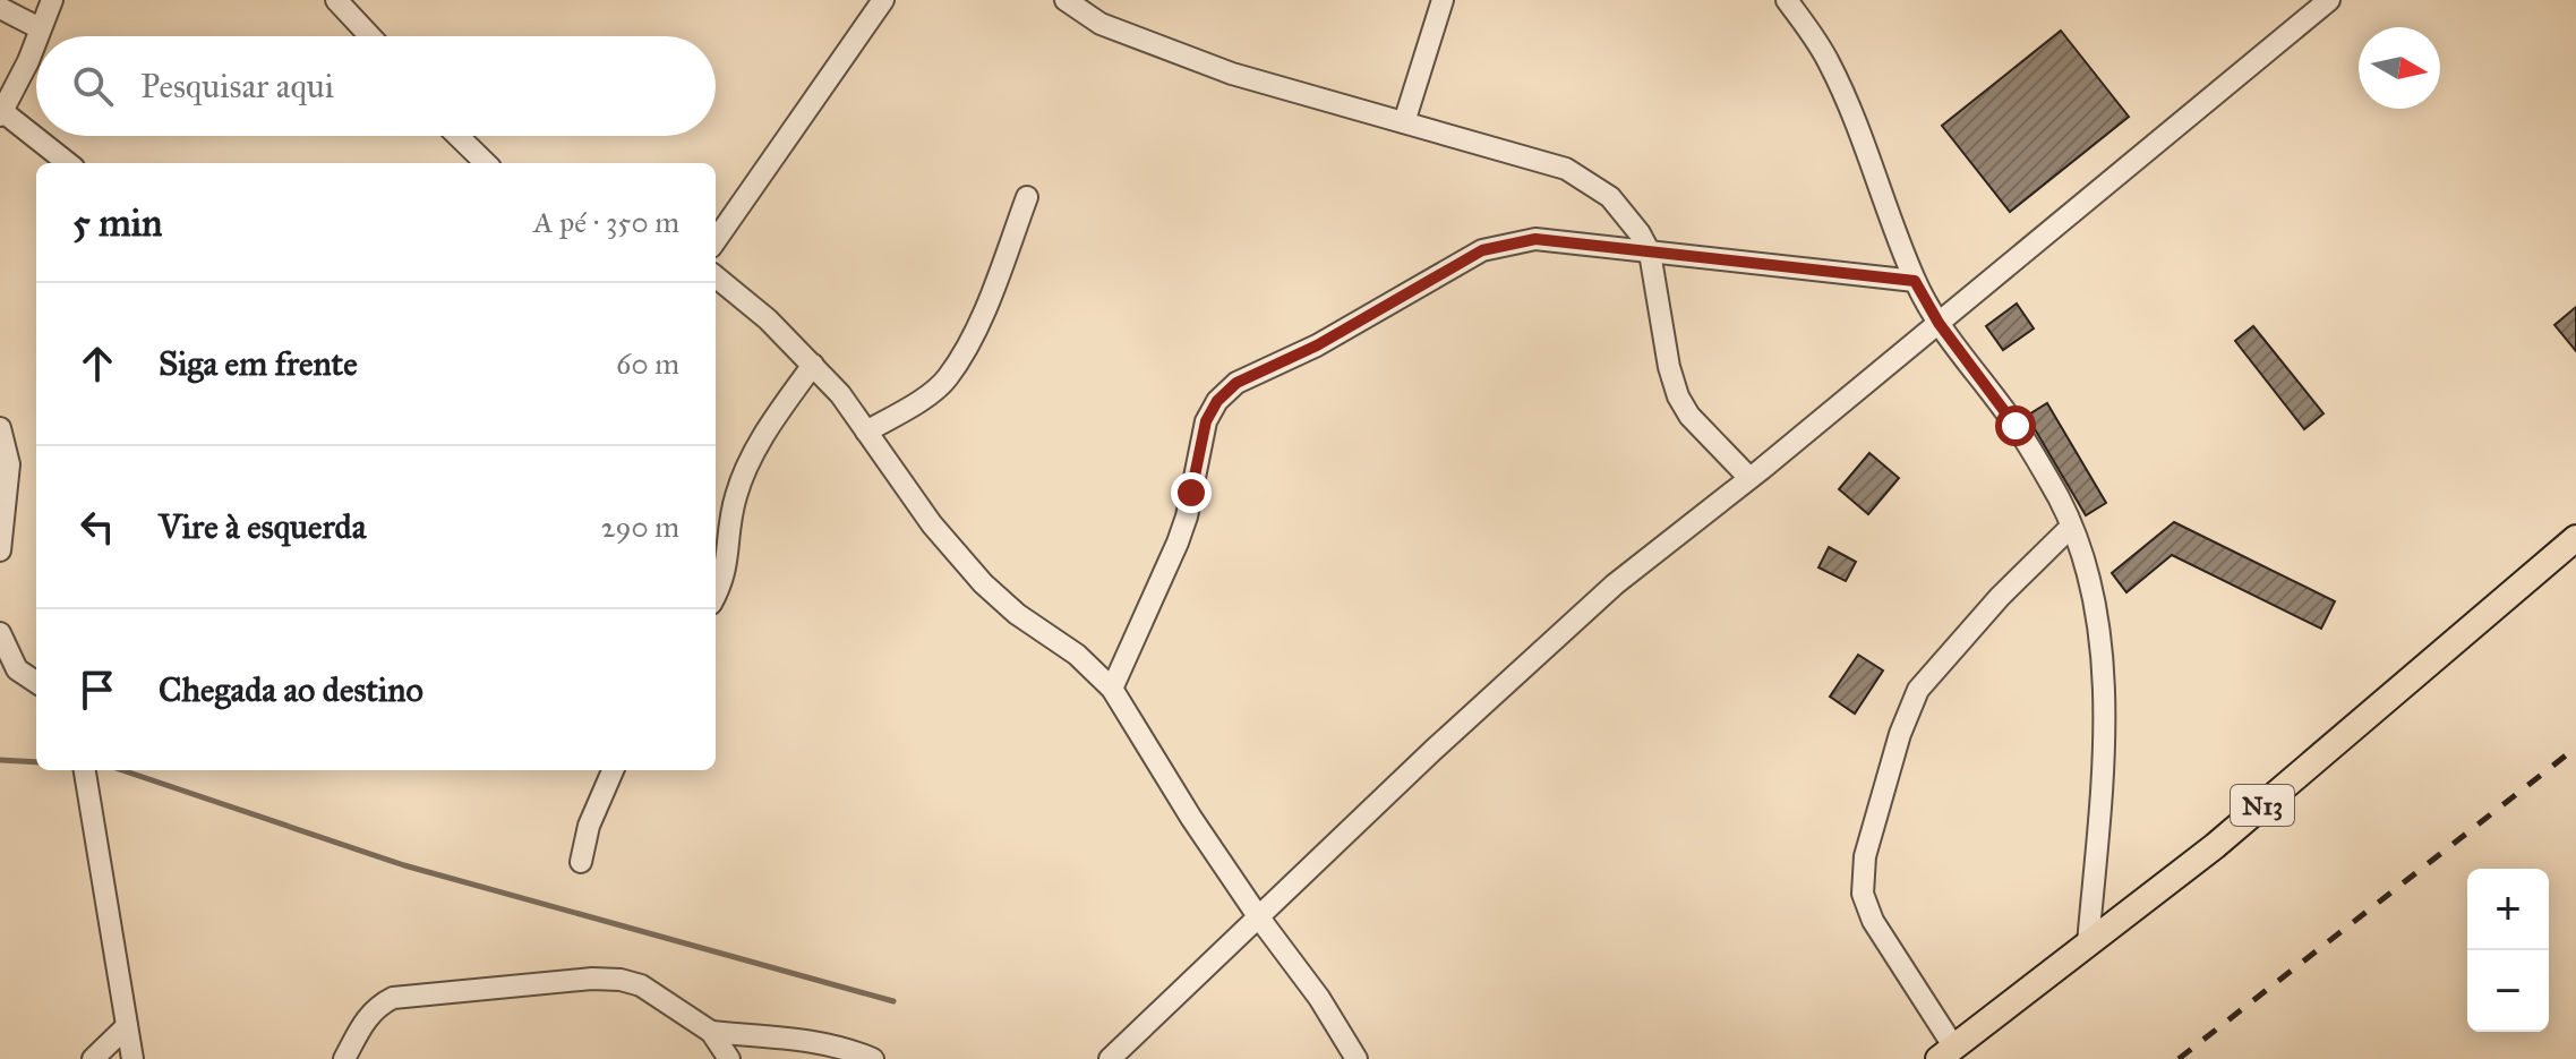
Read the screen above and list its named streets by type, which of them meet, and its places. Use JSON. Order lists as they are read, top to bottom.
{
  "streets": {
    "main road": ["N13"]
  },
  "north": "right",
  "page": {
    "search": "Pesquisar aqui",
    "heading": ["5 min", "A pé · 350 m"],
    "list": [
      ["Siga em frente", "60 m"],
      ["Vire à esquerda", "290 m"],
      "Chegada ao destino"
    ],
    "map_buttons": ["+", "−"]
  }
}
